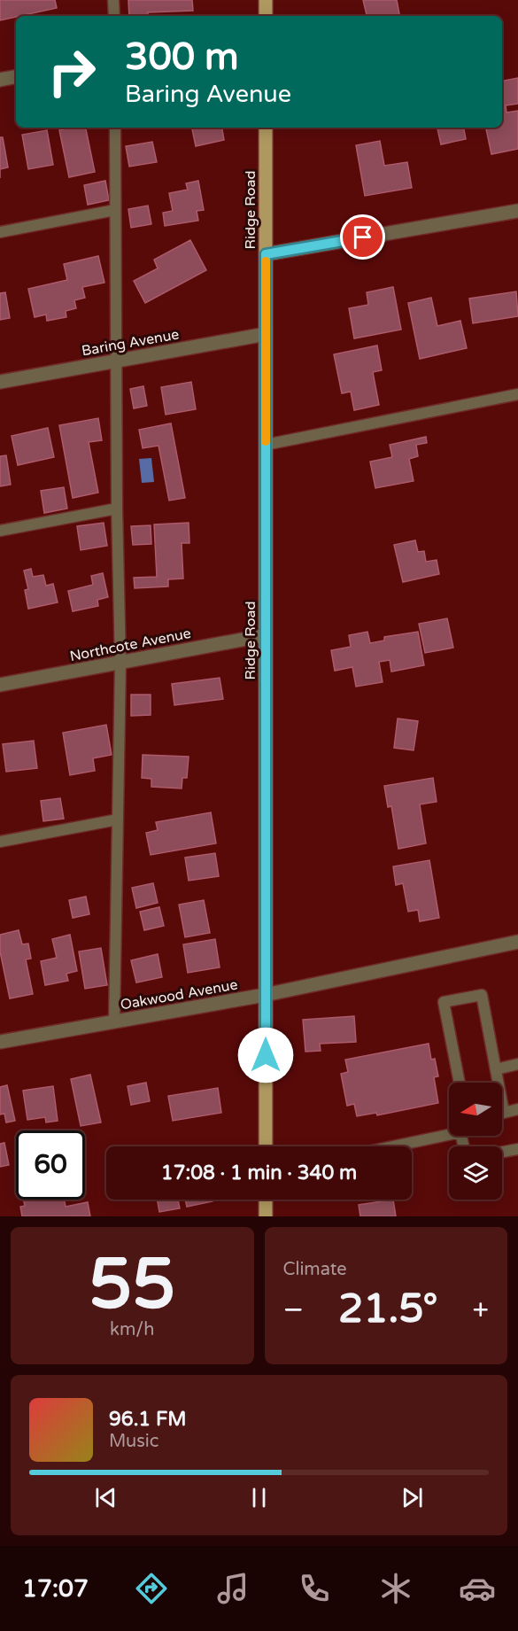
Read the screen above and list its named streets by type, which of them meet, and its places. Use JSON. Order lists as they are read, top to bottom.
{
  "streets": {
    "main road": ["Ridge Road"],
    "street": ["Baring Avenue", "Northcote Avenue", "Oakwood Avenue"]
  },
  "crossings": [
    ["Ridge Road", "Baring Avenue"],
    ["Ridge Road", "Northcote Avenue"],
    ["Ridge Road", "Oakwood Avenue"]
  ],
  "north": "left",
  "page": {
    "turn": ["300 m", "Baring Avenue"],
    "limit": "60",
    "trip": "17:08 · 1 min · 340 m",
    "tile": [
      ["55", "km/h"],
      "Climate"
    ],
    "heat": ["−", "21.5°", "+"],
    "song": ["96.1 FM", "Music"],
    "tabs": "17:07"
  }
}
